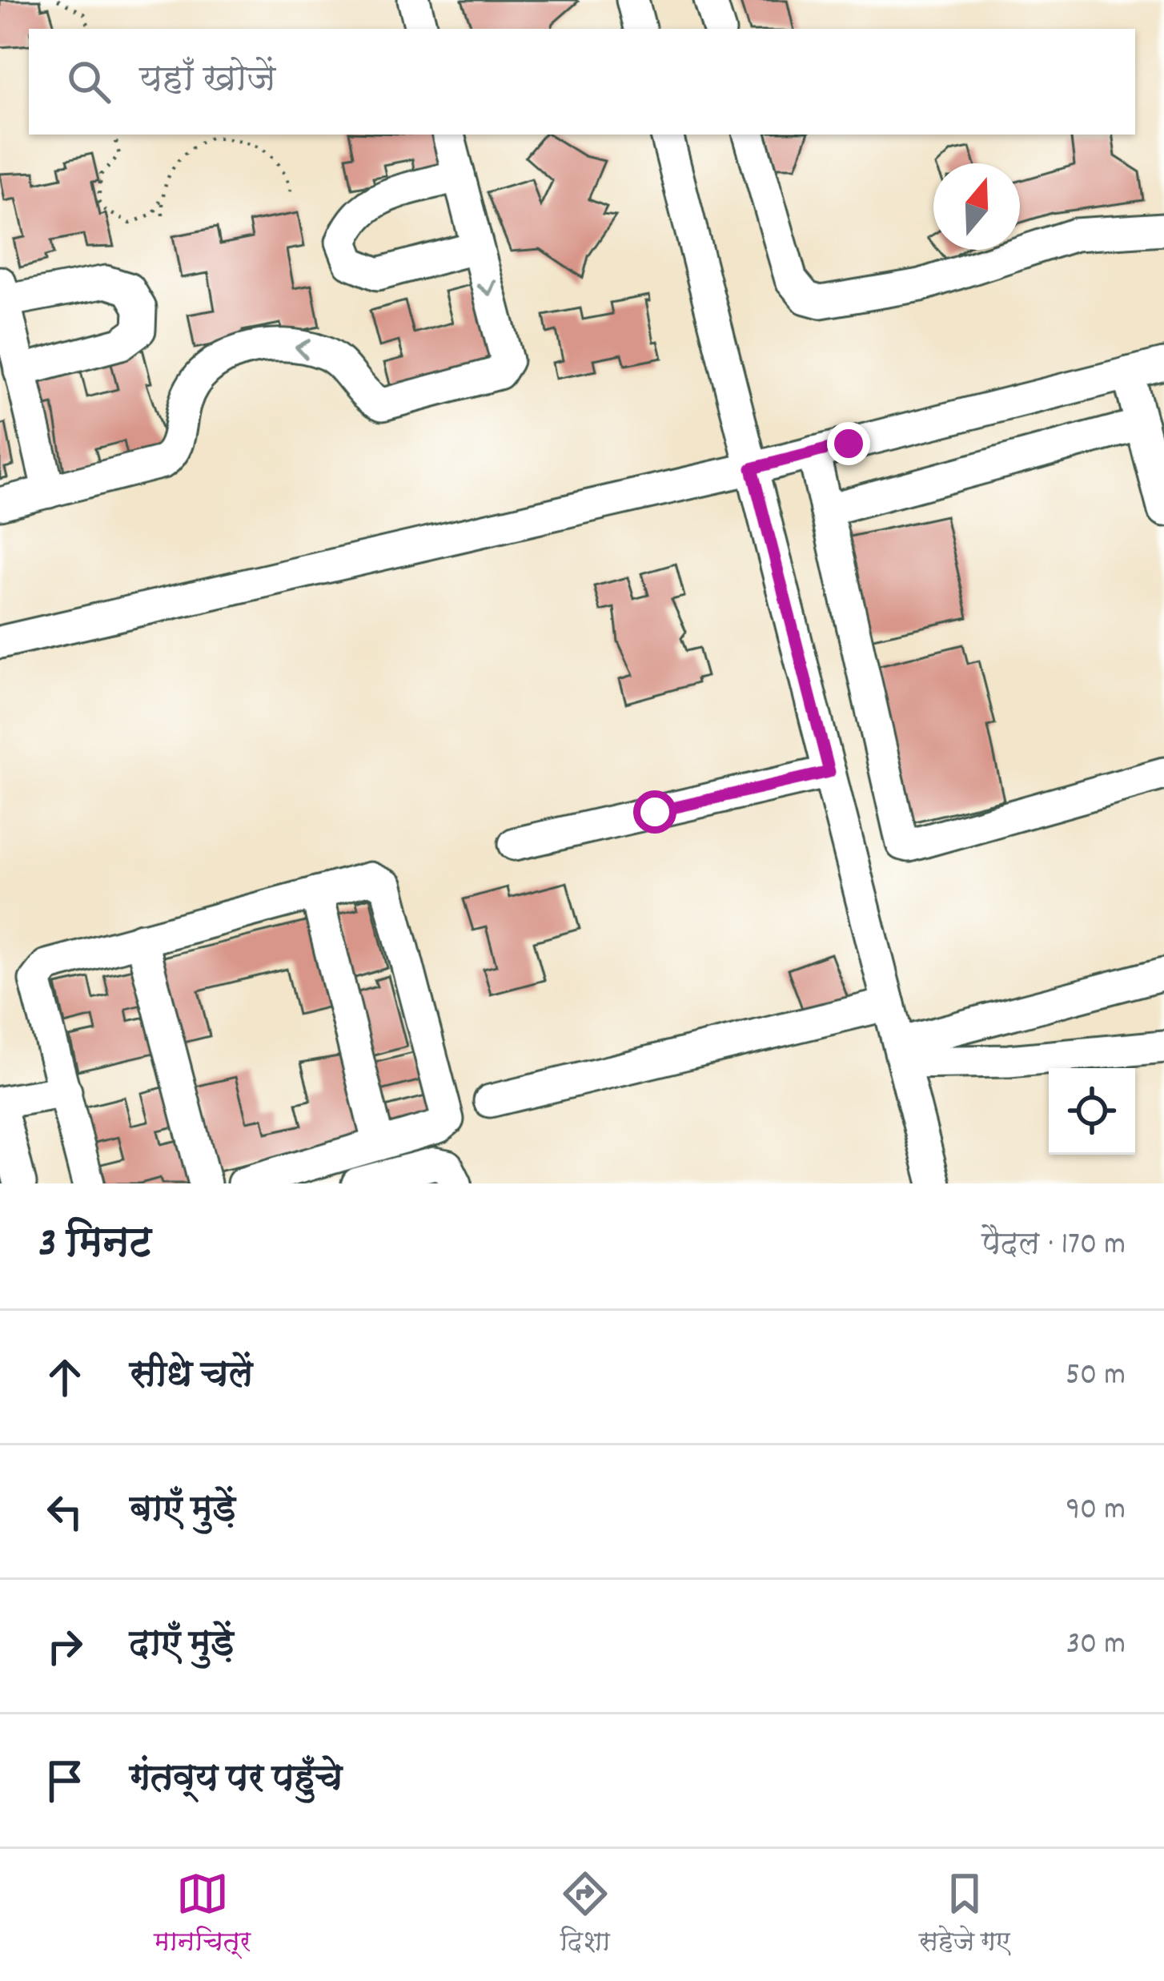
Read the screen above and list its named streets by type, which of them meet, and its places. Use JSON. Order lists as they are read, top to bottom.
{
  "north": "top",
  "page": {
    "search": "यहाँ खोजें",
    "heading": ["3 मिनट", "पैदल · 170 m"],
    "list": [
      ["सीधे चलें", "50 m"],
      ["बाएँ मुड़ें", "90 m"],
      ["दाएँ मुड़ें", "30 m"],
      "गंतव्य पर पहुँचे"
    ],
    "nav": ["मानचित्र", "दिशा", "सहेजे गए"]
  }
}
